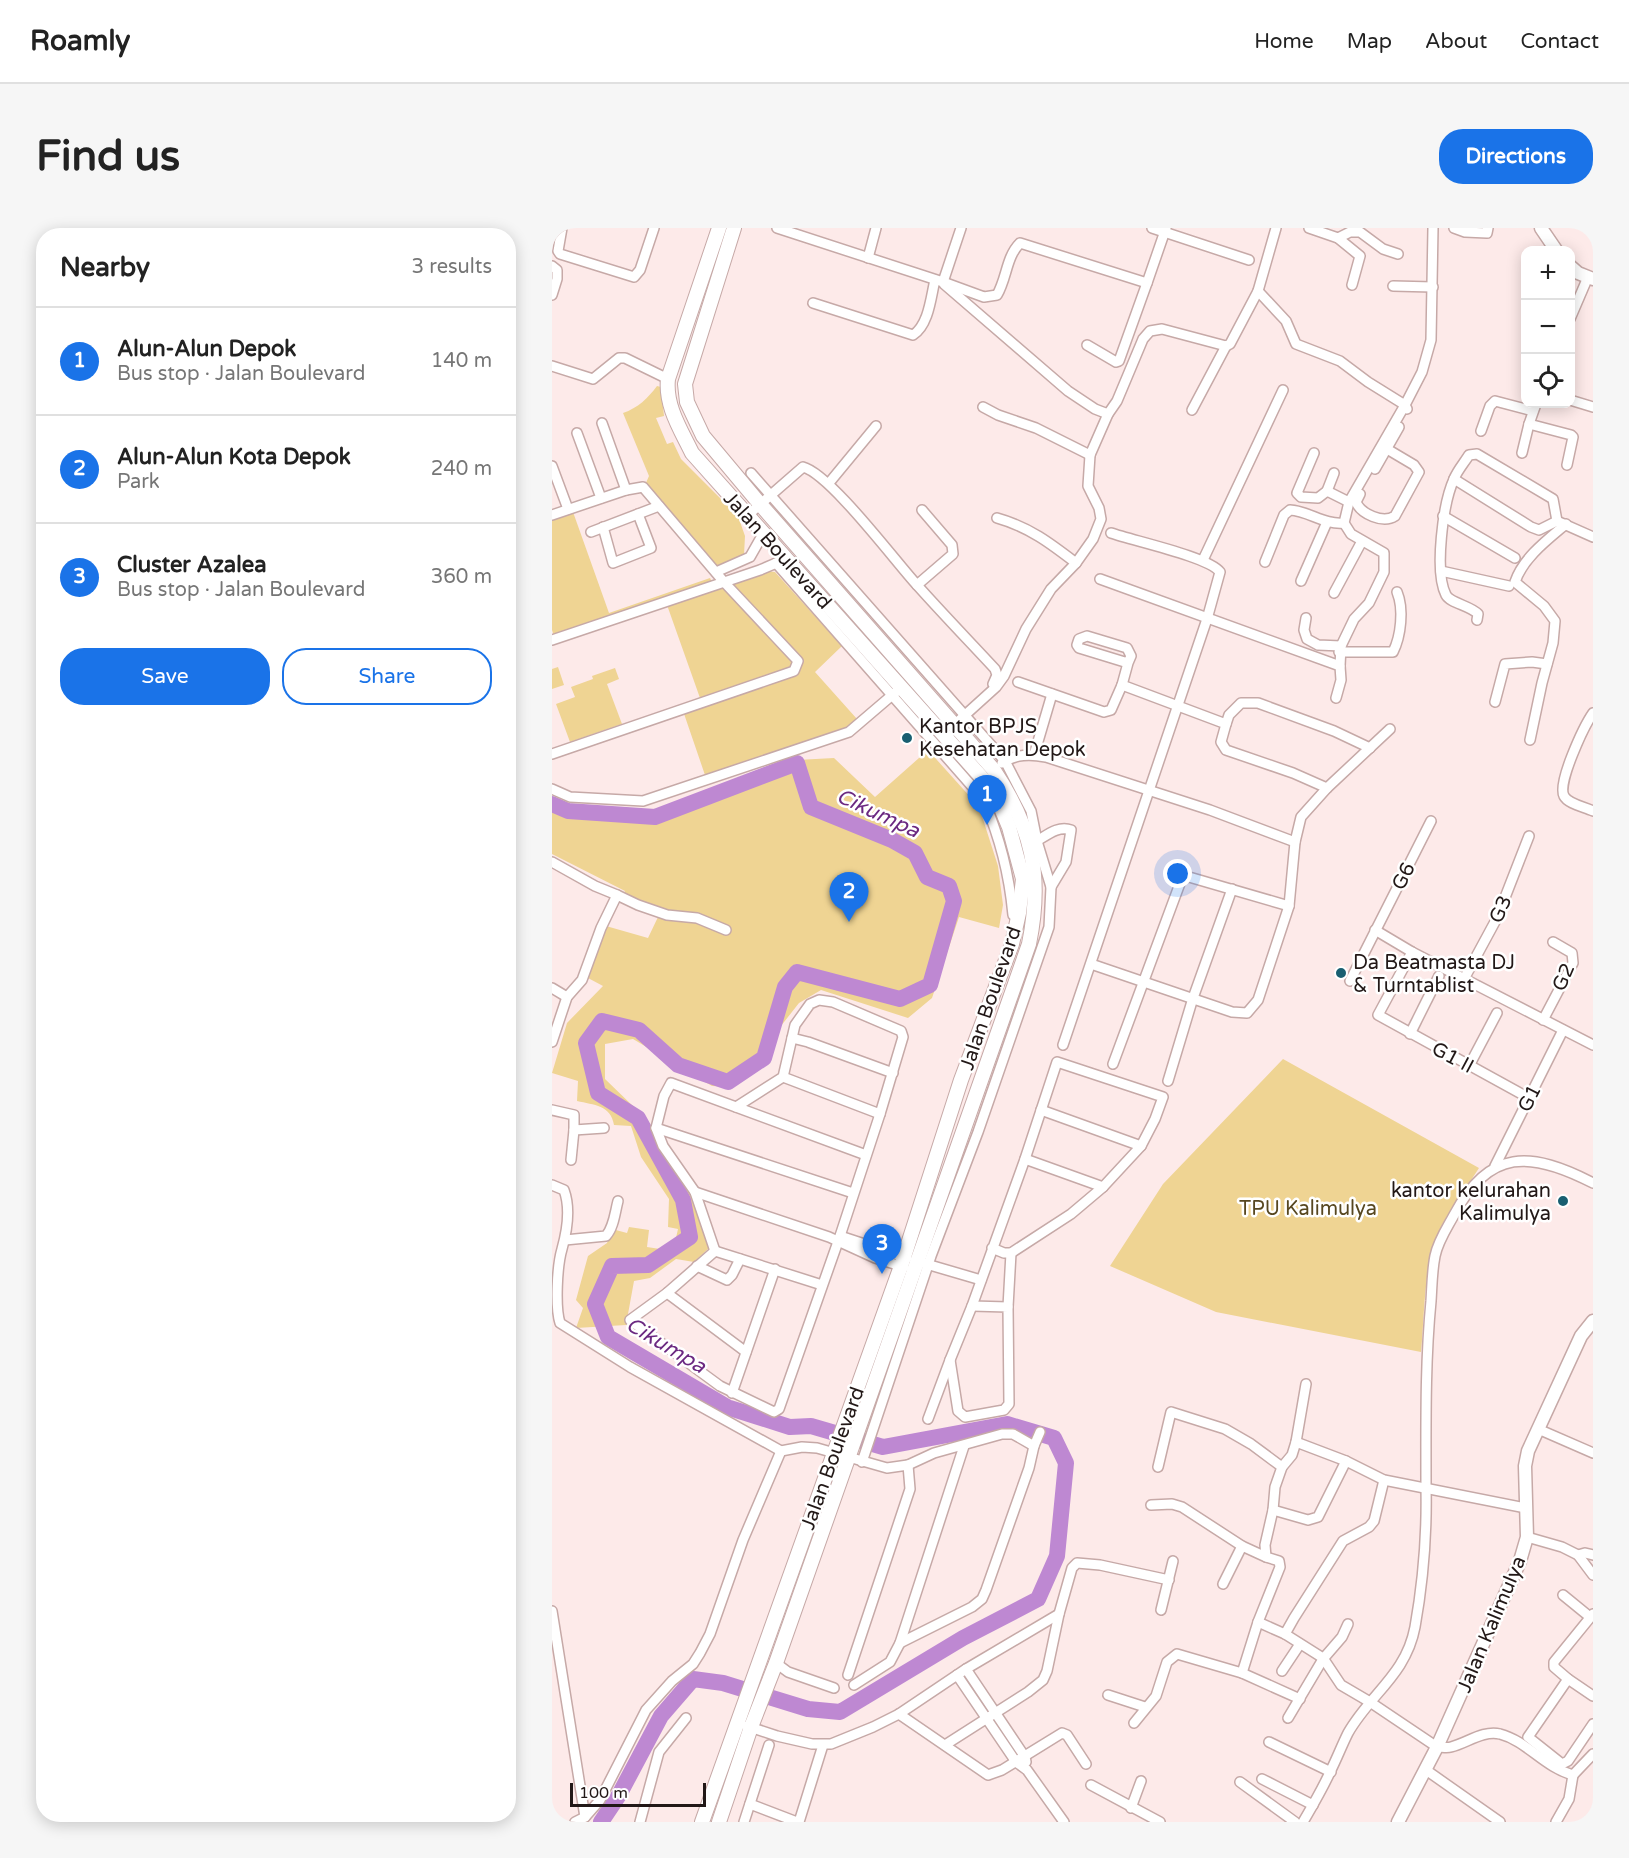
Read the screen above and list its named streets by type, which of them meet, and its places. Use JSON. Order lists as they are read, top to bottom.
{
  "streets": {
    "main road": ["Jalan Boulevard"],
    "street": [
      "G6",
      "G3",
      "G2",
      "G1 II",
      "G1",
      "Jalan Kalimulya"
    ]
  },
  "crossings": [
    ["G1 II", "G1"]
  ],
  "water": ["Cikumpa"],
  "parks": ["TPU Kalimulya"],
  "places": ["Kantor BPJS Kesehatan Depok", "Da Beatmasta DJ & Turntablist", "kantor kelurahan Kalimulya"],
  "scale_bar": "100 m",
  "page": {
    "header": "Roamly",
    "nav": [
      "Home",
      "Map",
      "About",
      "Contact"
    ],
    "buttons": [
      "Directions",
      ["Save", "Share"]
    ],
    "title": "Find us",
    "heading": ["Nearby", "3 results"],
    "map_buttons": ["+", "−"],
    "list": [
      {
        "mark": "1",
        "name": "Alun-Alun Depok",
        "note": "Bus stop · Jalan Boulevard",
        "value": "140 m"
      },
      {
        "mark": "2",
        "name": "Alun-Alun Kota Depok",
        "note": "Park",
        "value": "240 m"
      },
      {
        "mark": "3",
        "name": "Cluster Azalea",
        "note": "Bus stop · Jalan Boulevard",
        "value": "360 m"
      }
    ],
    "pins": ["1", "2", "3"],
    "scale": "100 m"
  }
}
